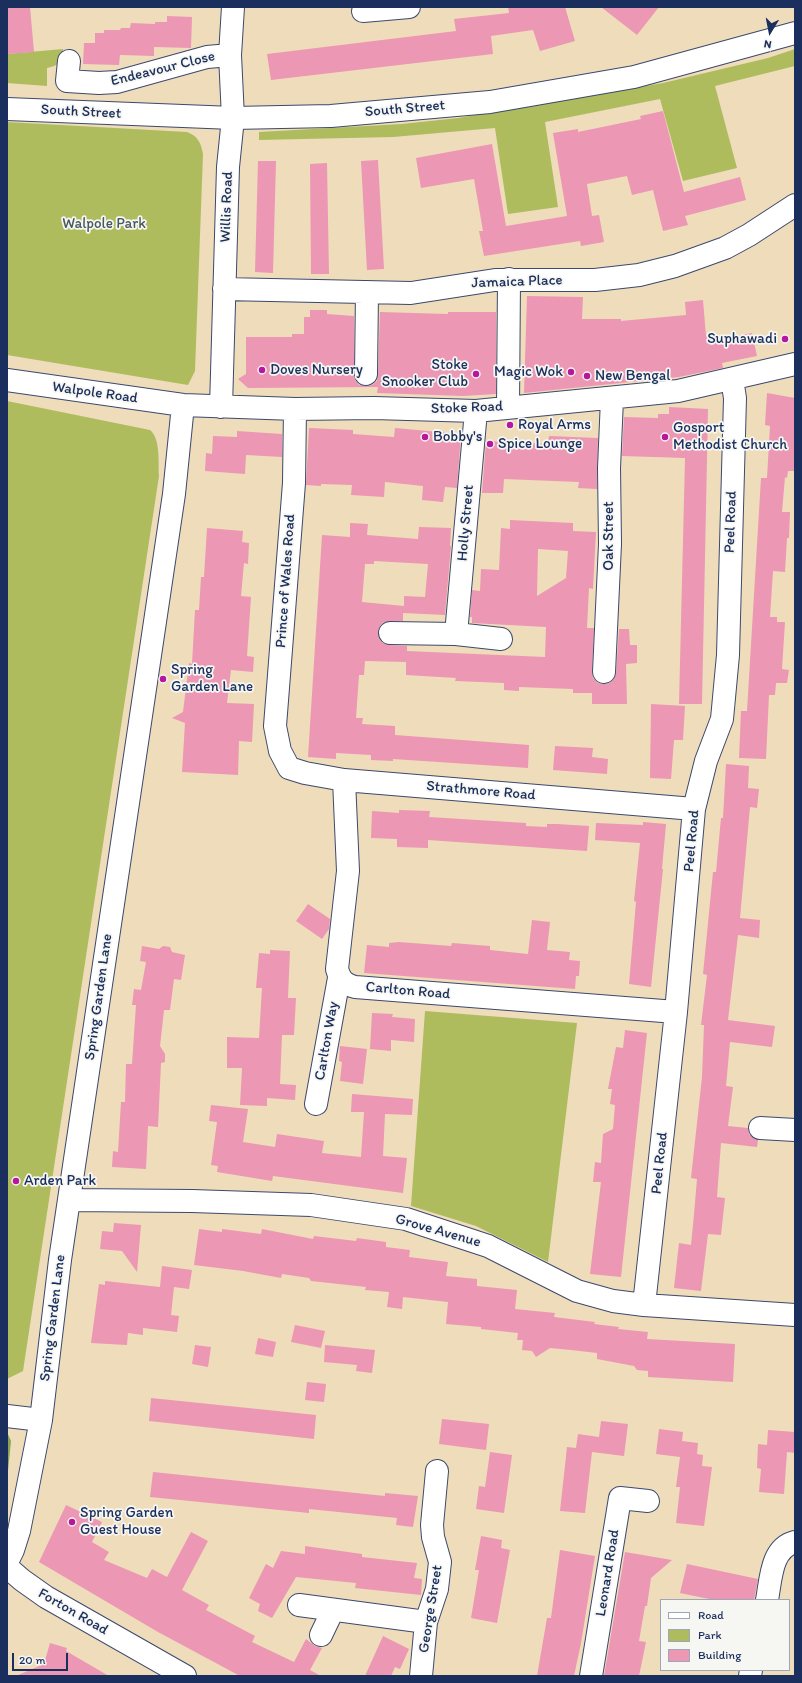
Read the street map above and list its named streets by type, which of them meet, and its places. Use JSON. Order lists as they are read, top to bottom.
{
  "streets": {
    "street": [
      "Endeavour Close",
      "South Street",
      "Willis Road",
      "Jamaica Place",
      "Walpole Road",
      "Stoke Road",
      "Peel Road",
      "Holly Street",
      "Oak Street",
      "Prince of Wales Road",
      "Strathmore Road",
      "Carlton Road",
      "Spring Garden Lane",
      "Carlton Way",
      "Grove Avenue",
      "Leonard Road",
      "George Street",
      "Forton Road"
    ]
  },
  "crossings": [
    ["Endeavour Close", "Willis Road"],
    ["South Street", "Willis Road"],
    ["Willis Road", "Jamaica Place"],
    ["Willis Road", "Stoke Road"],
    ["Walpole Road", "Stoke Road"],
    ["Walpole Road", "Spring Garden Lane"],
    ["Stoke Road", "Peel Road"],
    ["Stoke Road", "Holly Street"],
    ["Stoke Road", "Oak Street"],
    ["Stoke Road", "Prince of Wales Road"],
    ["Stoke Road", "Spring Garden Lane"],
    ["Peel Road", "Strathmore Road"],
    ["Peel Road", "Carlton Road"],
    ["Peel Road", "Grove Avenue"],
    ["Prince of Wales Road", "Strathmore Road"],
    ["Carlton Road", "Carlton Way"],
    ["Spring Garden Lane", "Grove Avenue"]
  ],
  "parks": ["Walpole Park"],
  "places": [
    "Suphawadi",
    "Doves Nursery",
    "Magic Wok",
    "Stoke Snooker Club",
    "New Bengal",
    "Royal Arms",
    "Bobby's",
    "Gosport Methodist Church",
    "Spice Lounge",
    "Spring Garden Lane",
    "Arden Park",
    "Spring Garden Guest House"
  ],
  "legend": ["Road", "Park", "Building"],
  "scale_bar": "20 m",
  "north": "bottom"
}
